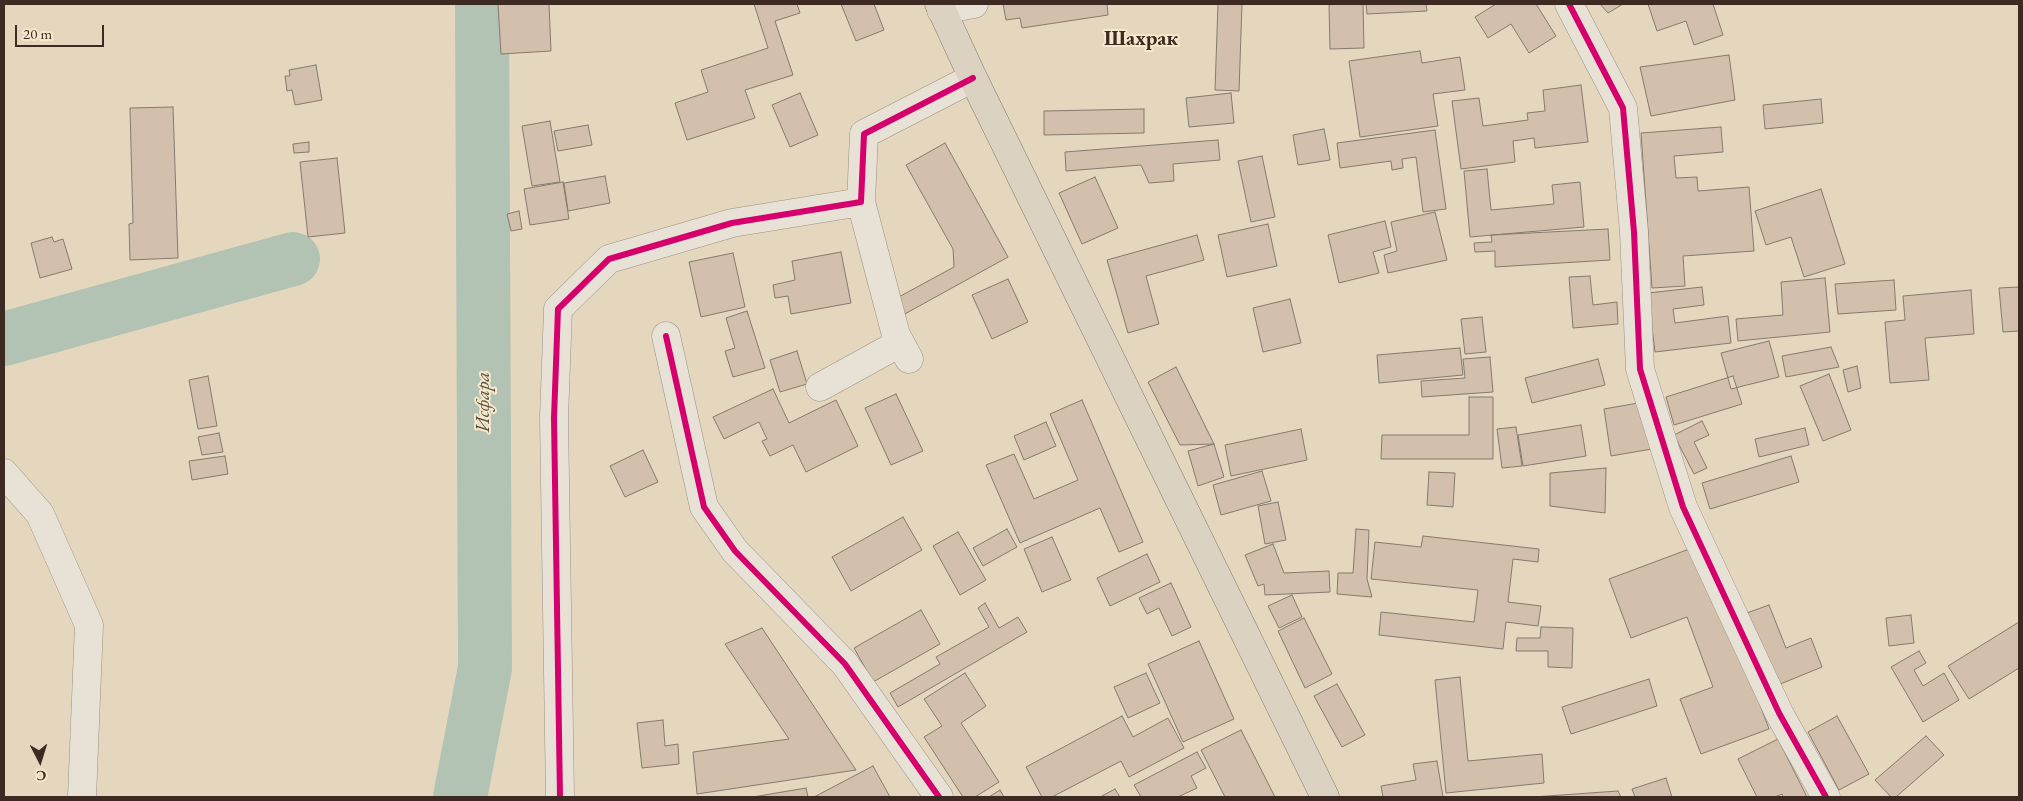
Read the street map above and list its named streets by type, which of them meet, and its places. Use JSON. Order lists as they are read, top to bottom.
{
  "districts": ["Шахрак"],
  "water": ["Исфара"],
  "scale_bar": "20 m",
  "north": "bottom"
}
